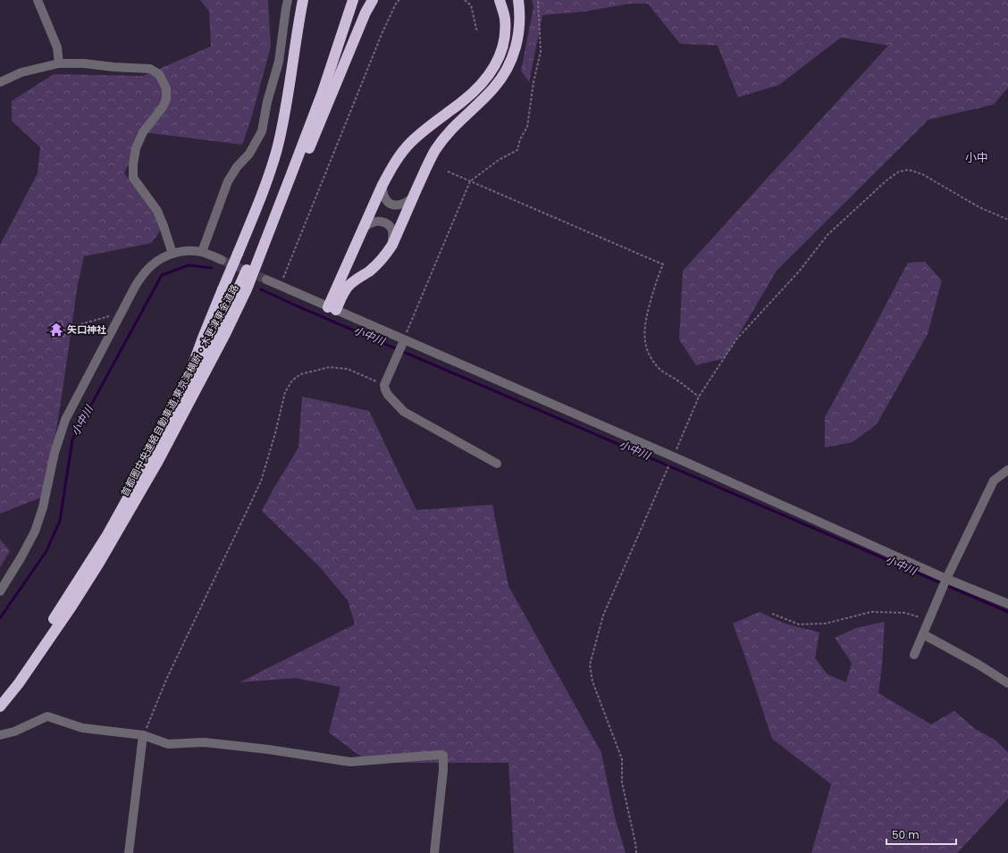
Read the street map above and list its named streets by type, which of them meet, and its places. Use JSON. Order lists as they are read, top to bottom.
{
  "streets": {
    "highway": ["首都圏中央連絡自動車道;東京湾横断・木更津東金道路"]
  },
  "districts": ["小中"],
  "water": ["小中川"],
  "places": {
    "temple": ["矢口神社"]
  },
  "scale_bar": "50 m"
}
